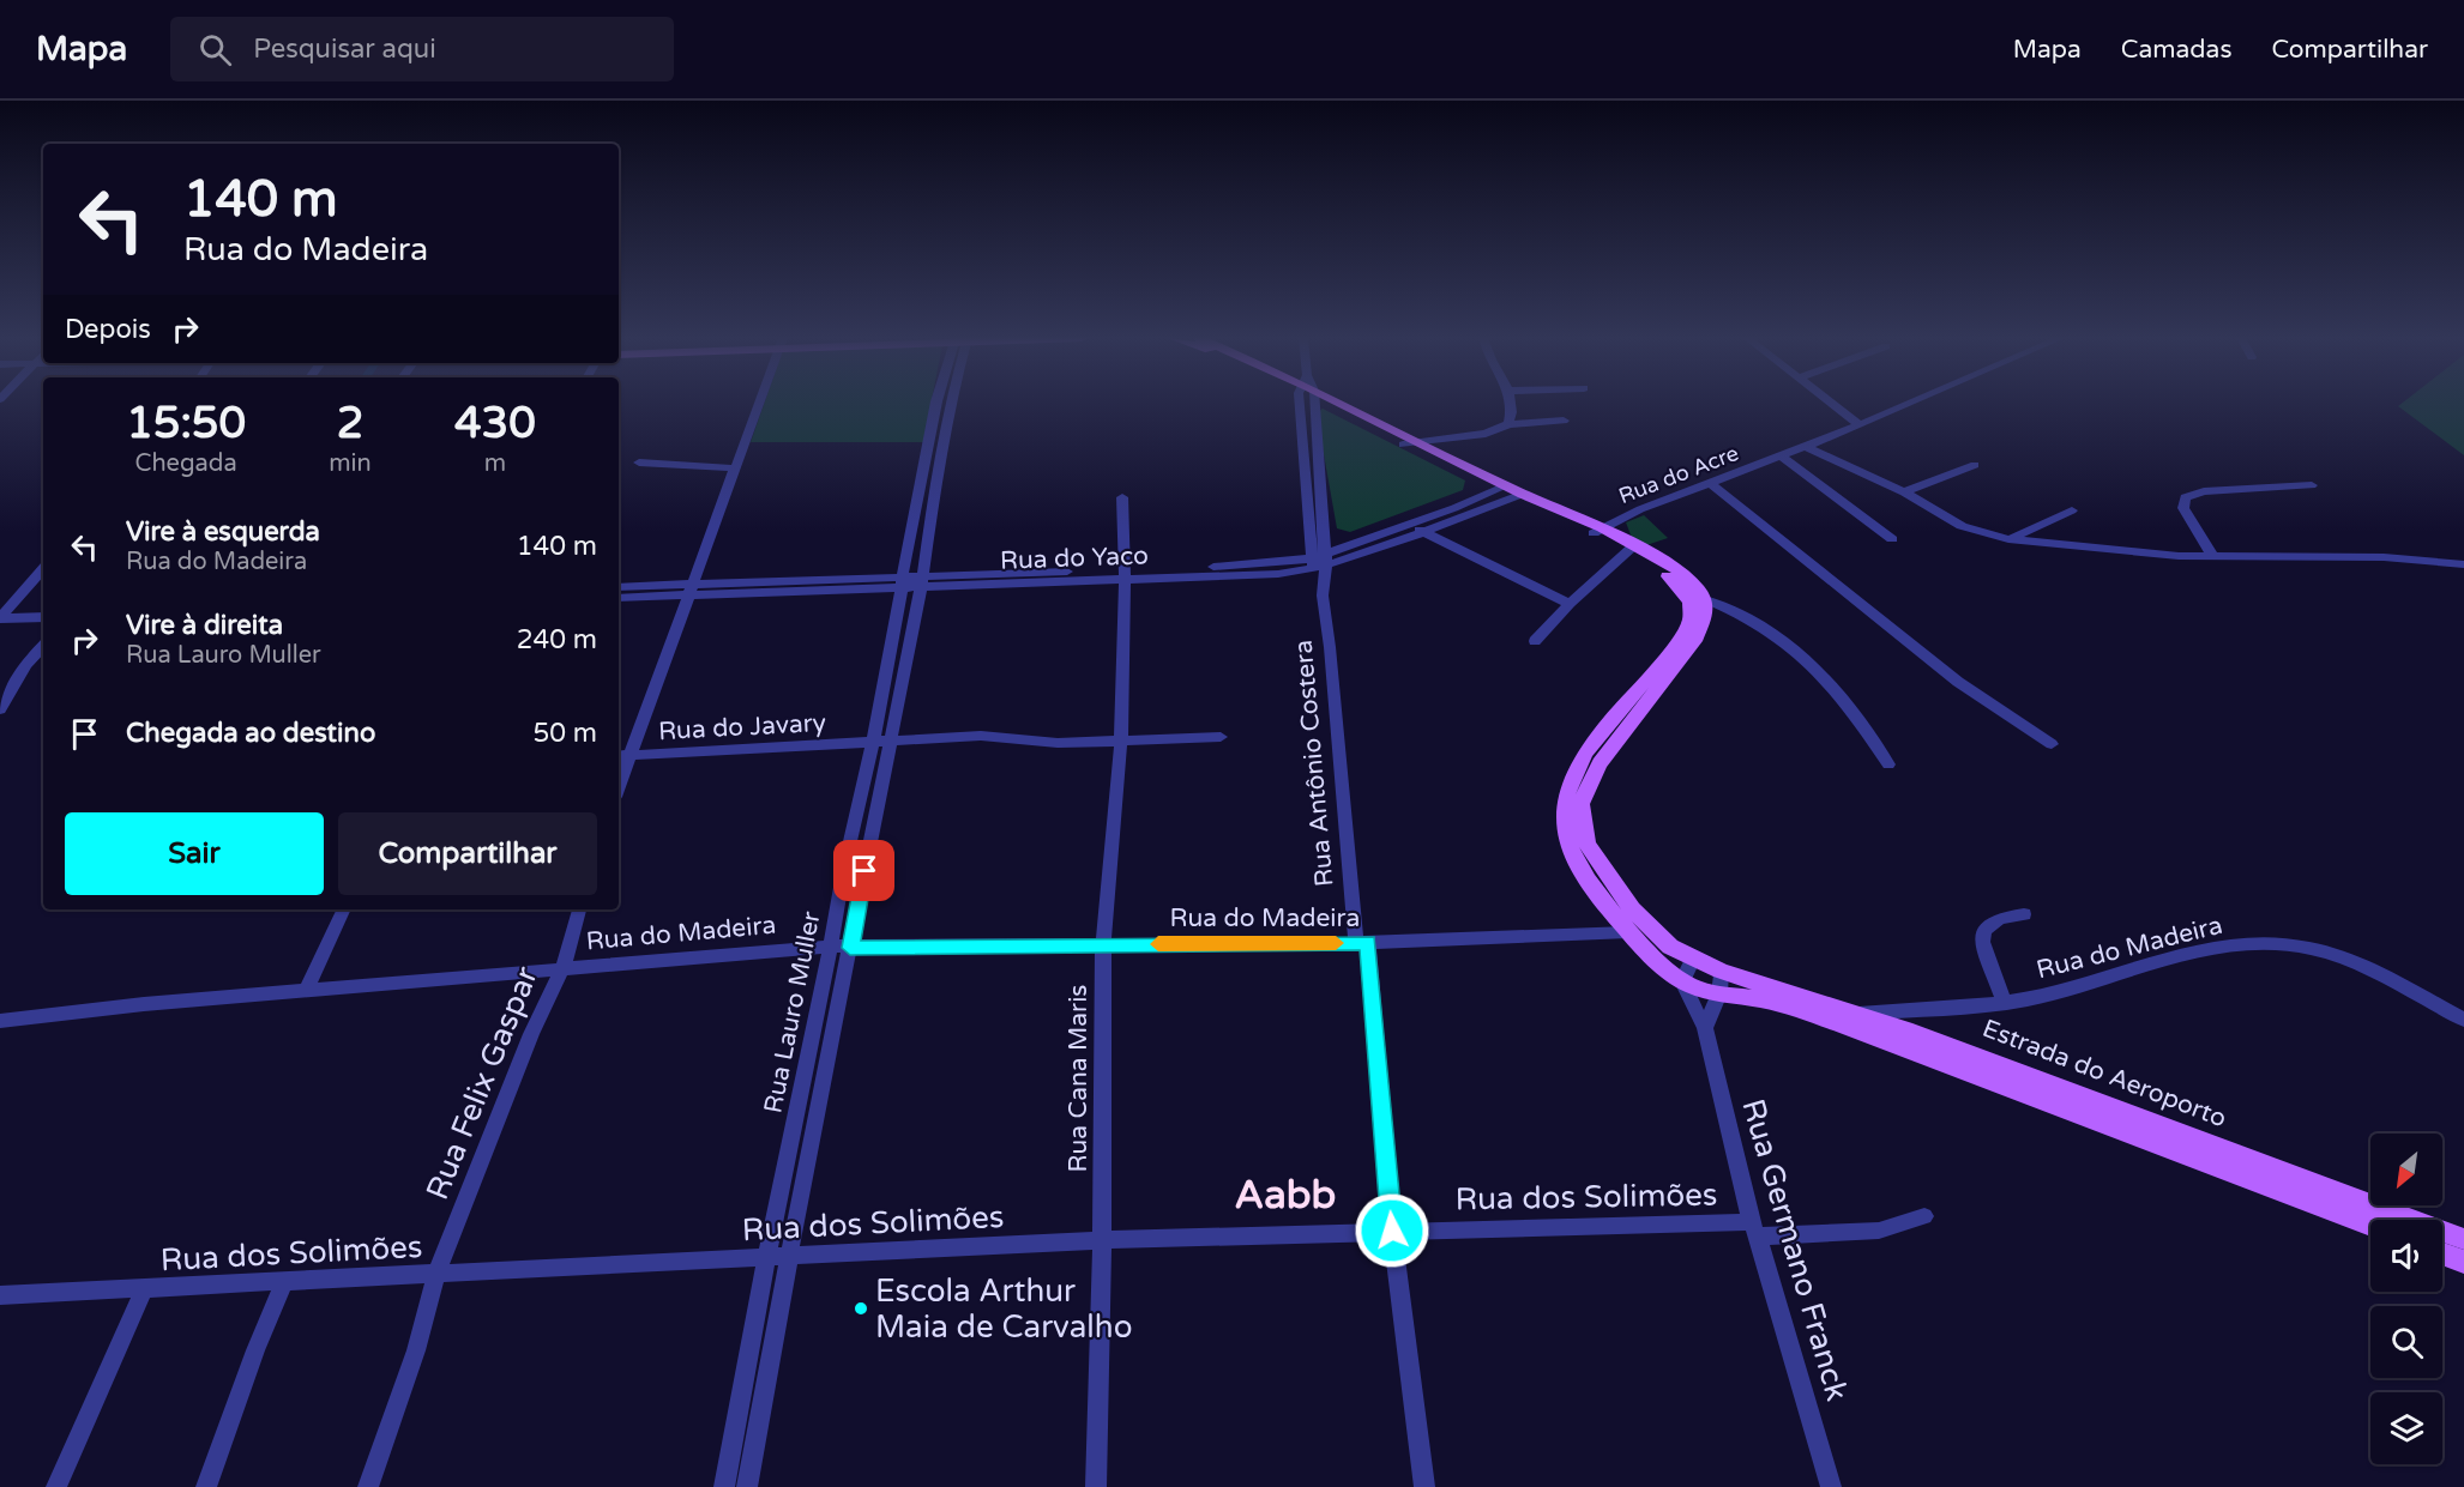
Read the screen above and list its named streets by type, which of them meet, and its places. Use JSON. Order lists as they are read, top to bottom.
{
  "streets": {
    "main road": ["Estrada do Aeroporto", "Rua Germano Franck"],
    "street": [
      "Rua do Acre",
      "Rua do Yaco",
      "Rua do Javary",
      "Rua Antônio Costera",
      "Rua do Madeira",
      "Rua Lauro Muller",
      "Rua Cana Maris",
      "Rua Felix Gaspar",
      "Rua dos Solimões"
    ]
  },
  "crossings": [
    ["Rua do Acre", "Rua Germano Franck"],
    ["Rua do Yaco", "Rua Antônio Costera"],
    ["Rua do Yaco", "Rua Lauro Muller"],
    ["Rua do Yaco", "Rua Cana Maris"],
    ["Rua do Yaco", "Rua Germano Franck"],
    ["Rua do Javary", "Rua Lauro Muller"],
    ["Rua do Javary", "Rua Cana Maris"],
    ["Rua Antônio Costera", "Rua do Madeira"],
    ["Rua Antônio Costera", "Rua dos Solimões"],
    ["Rua do Madeira", "Rua Lauro Muller"],
    ["Rua do Madeira", "Estrada do Aeroporto"],
    ["Rua do Madeira", "Rua Cana Maris"],
    ["Rua do Madeira", "Rua Felix Gaspar"],
    ["Rua do Madeira", "Rua Germano Franck"],
    ["Rua Lauro Muller", "Rua dos Solimões"],
    ["Estrada do Aeroporto", "Rua Germano Franck"],
    ["Rua Cana Maris", "Rua dos Solimões"],
    ["Rua Felix Gaspar", "Rua dos Solimões"],
    ["Rua dos Solimões", "Rua Germano Franck"]
  ],
  "districts": ["Aabb"],
  "places": ["Escola Arthur Maia de Carvalho"],
  "north": "bottom left",
  "page": {
    "header": "Mapa",
    "search": "Pesquisar aqui",
    "nav": ["Mapa", "Camadas", "Compartilhar"],
    "turn": ["140 m", "Rua do Madeira"],
    "then": "Depois",
    "eta": [
      "15:50",
      "Chegada",
      "2",
      "min",
      "430",
      "m"
    ],
    "list": [
      {
        "name": "Vire à esquerda",
        "note": "Rua do Madeira",
        "value": "140 m"
      },
      {
        "name": "Vire à direita",
        "note": "Rua Lauro Muller",
        "value": "240 m"
      },
      {
        "name": "Chegada ao destino",
        "value": "50 m"
      }
    ],
    "buttons": ["Sair", "Compartilhar"]
  }
}
